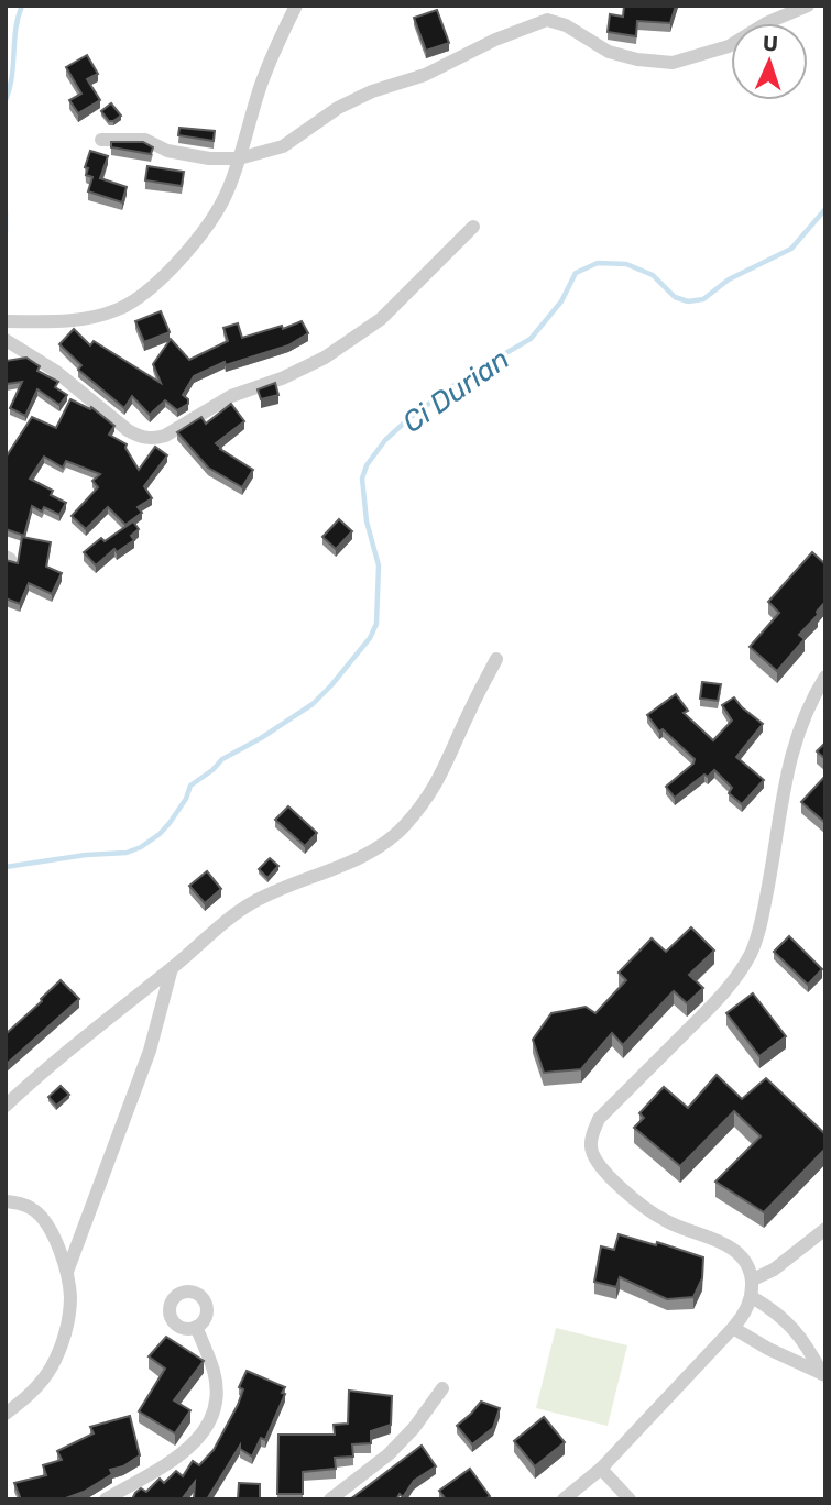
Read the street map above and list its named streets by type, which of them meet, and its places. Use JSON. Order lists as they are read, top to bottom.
{
  "water": ["Ci Durian"],
  "north": "top"
}
